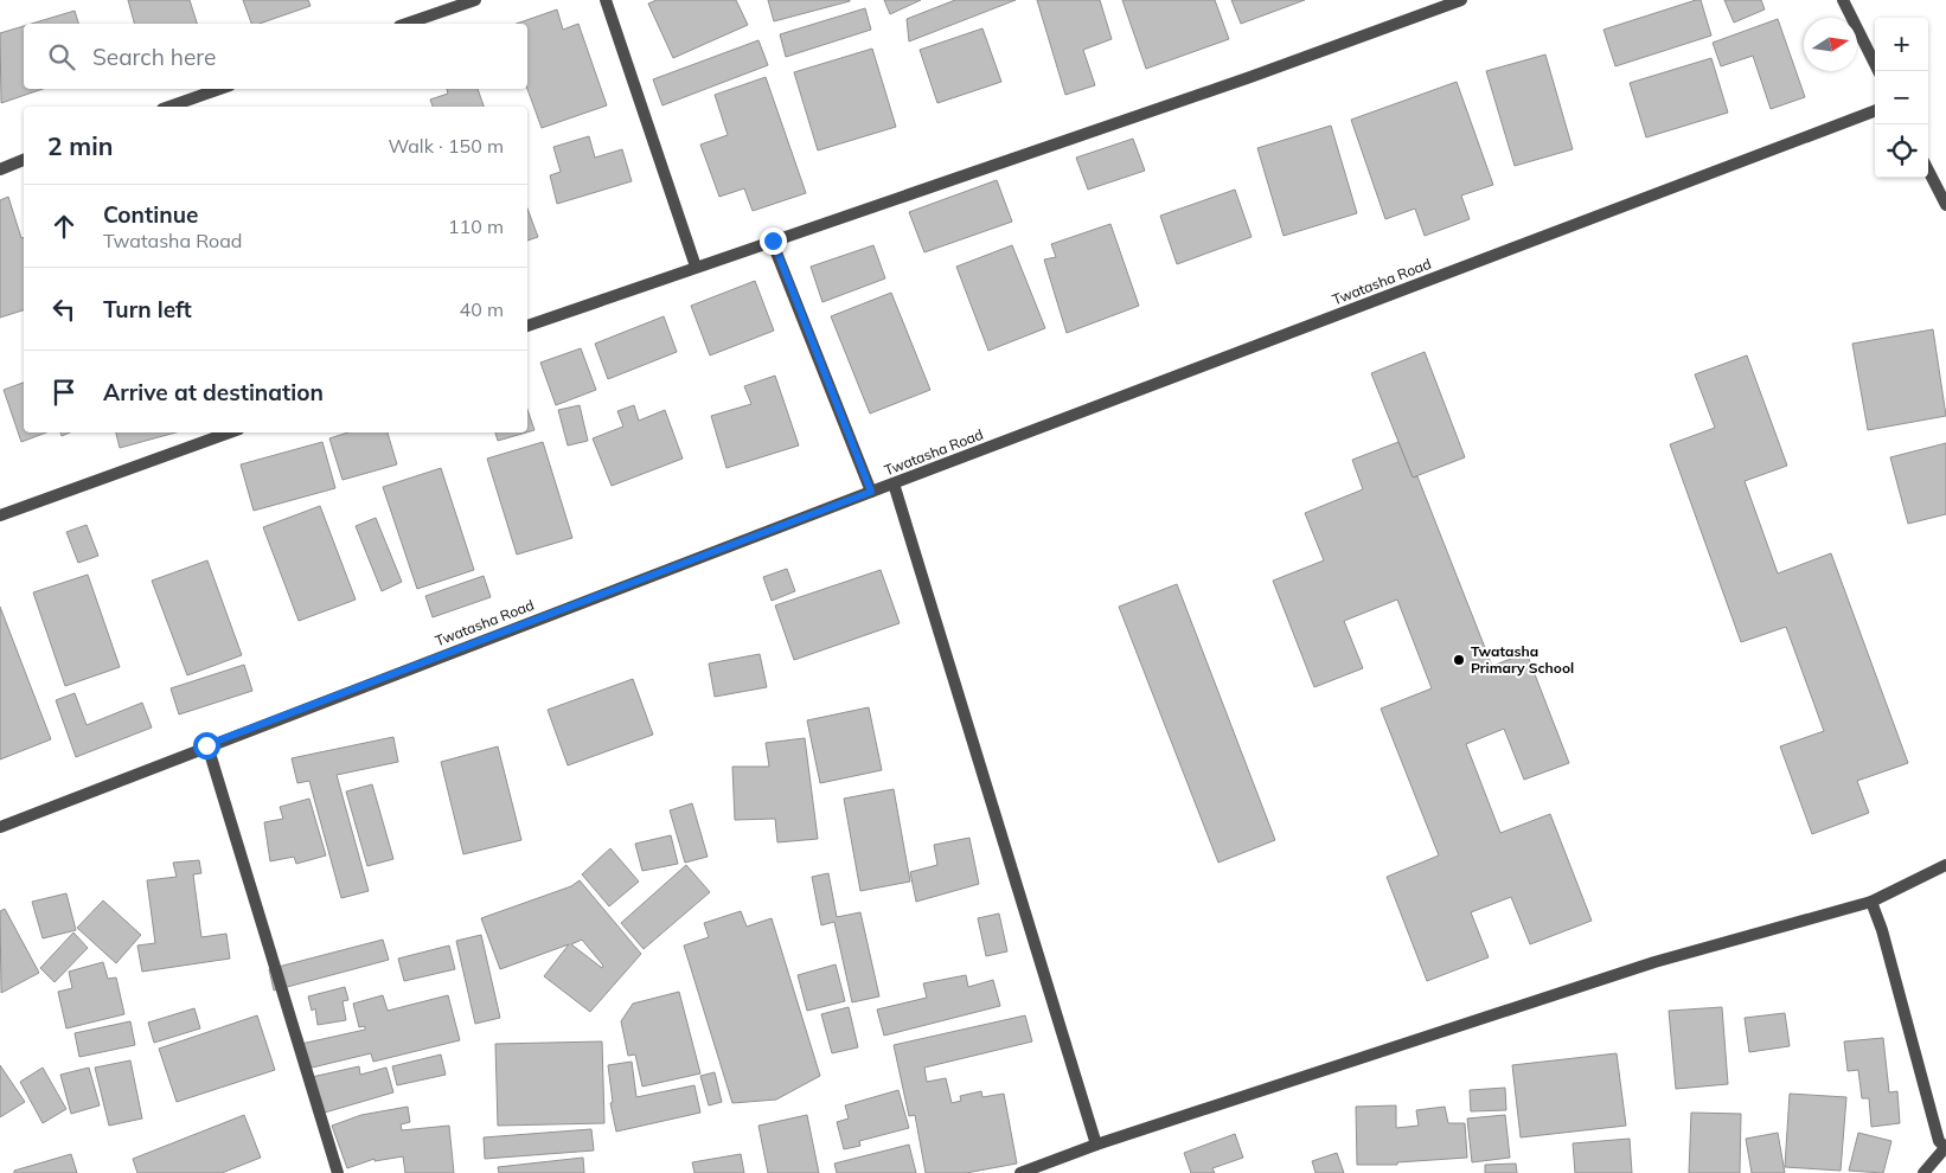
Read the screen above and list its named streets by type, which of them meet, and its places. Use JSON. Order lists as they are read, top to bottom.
{
  "streets": {
    "street": ["Twatasha Road"]
  },
  "places": ["Twatasha Primary School"],
  "north": "right",
  "page": {
    "map_buttons": ["+", "−"],
    "search": "Search here",
    "heading": ["2 min", "Walk · 150 m"],
    "list": [
      ["Continue", "Twatasha Road", "110 m"],
      ["Turn left", "40 m"],
      "Arrive at destination"
    ]
  }
}
